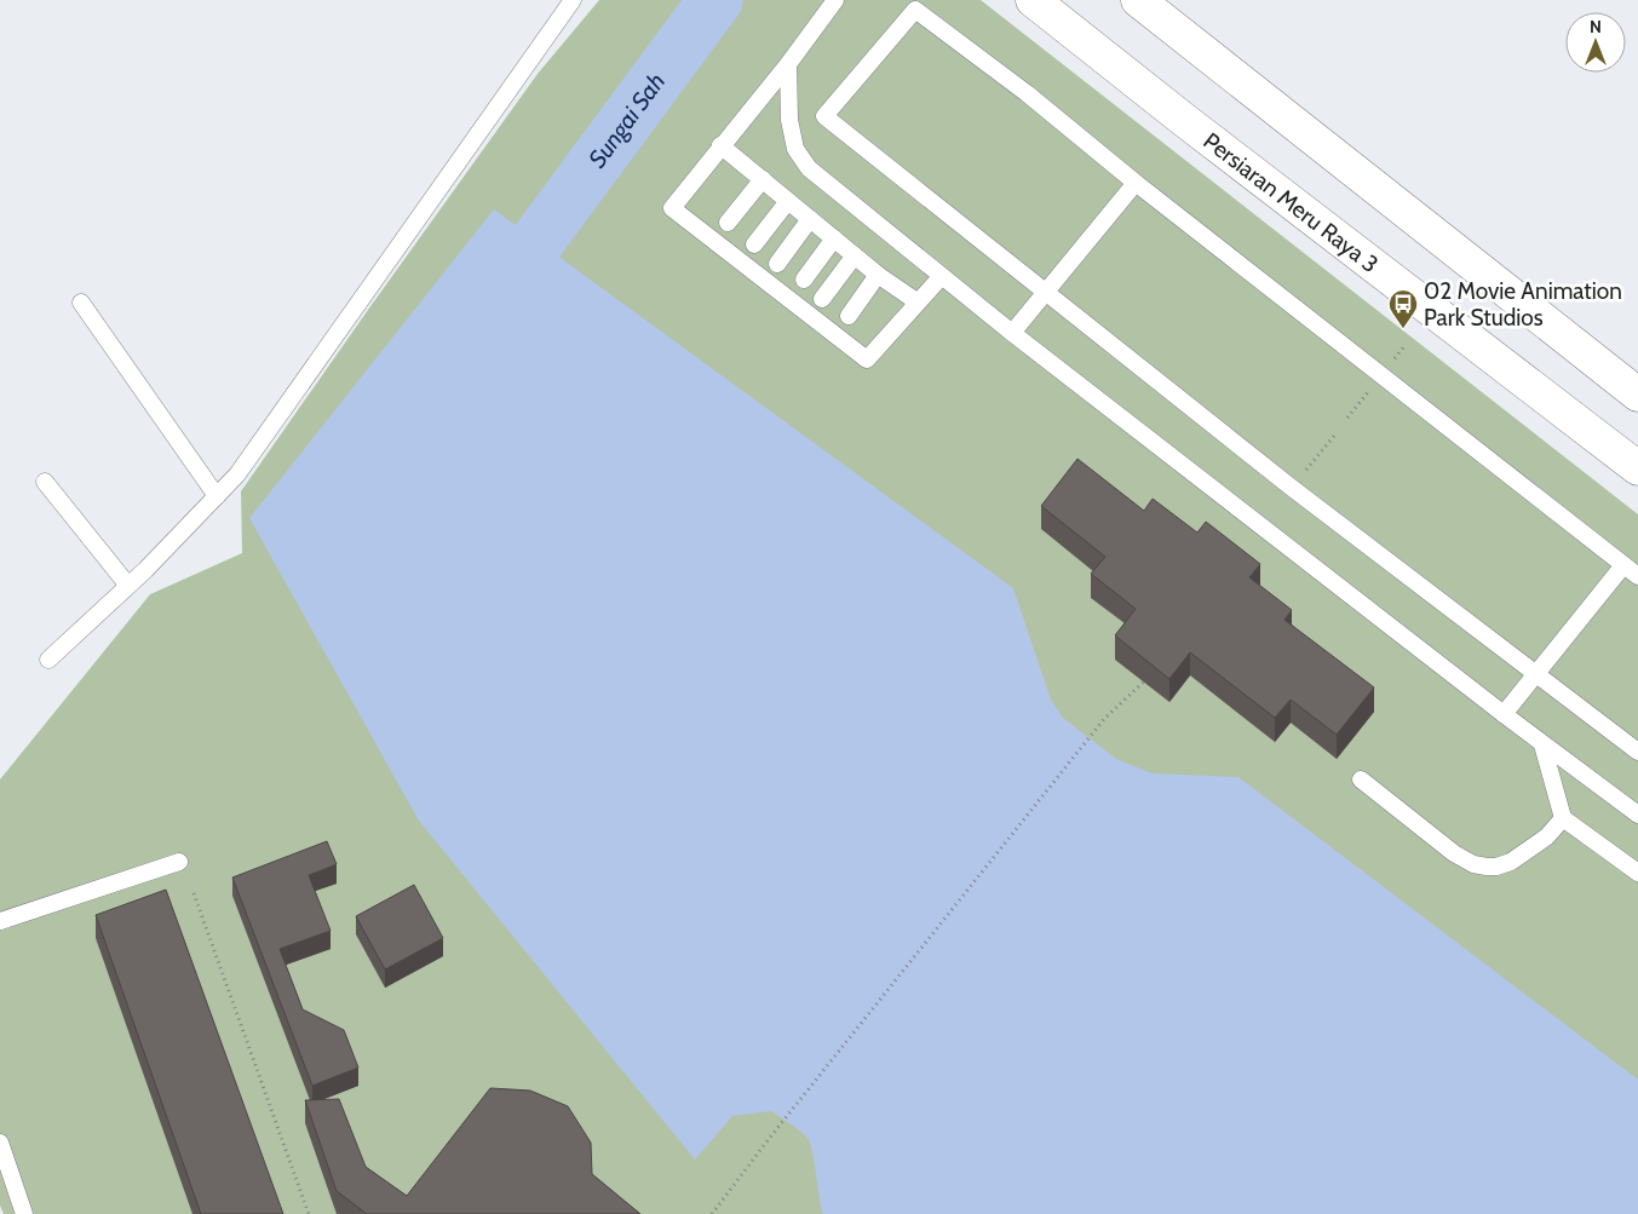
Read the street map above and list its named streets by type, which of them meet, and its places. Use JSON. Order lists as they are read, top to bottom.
{
  "streets": {
    "street": ["Persiaran Meru Raya 3"]
  },
  "water": ["Sungai Sah"],
  "places": {
    "bus stop": ["02 Movie Animation Park Studios"]
  },
  "north": "top"
}
